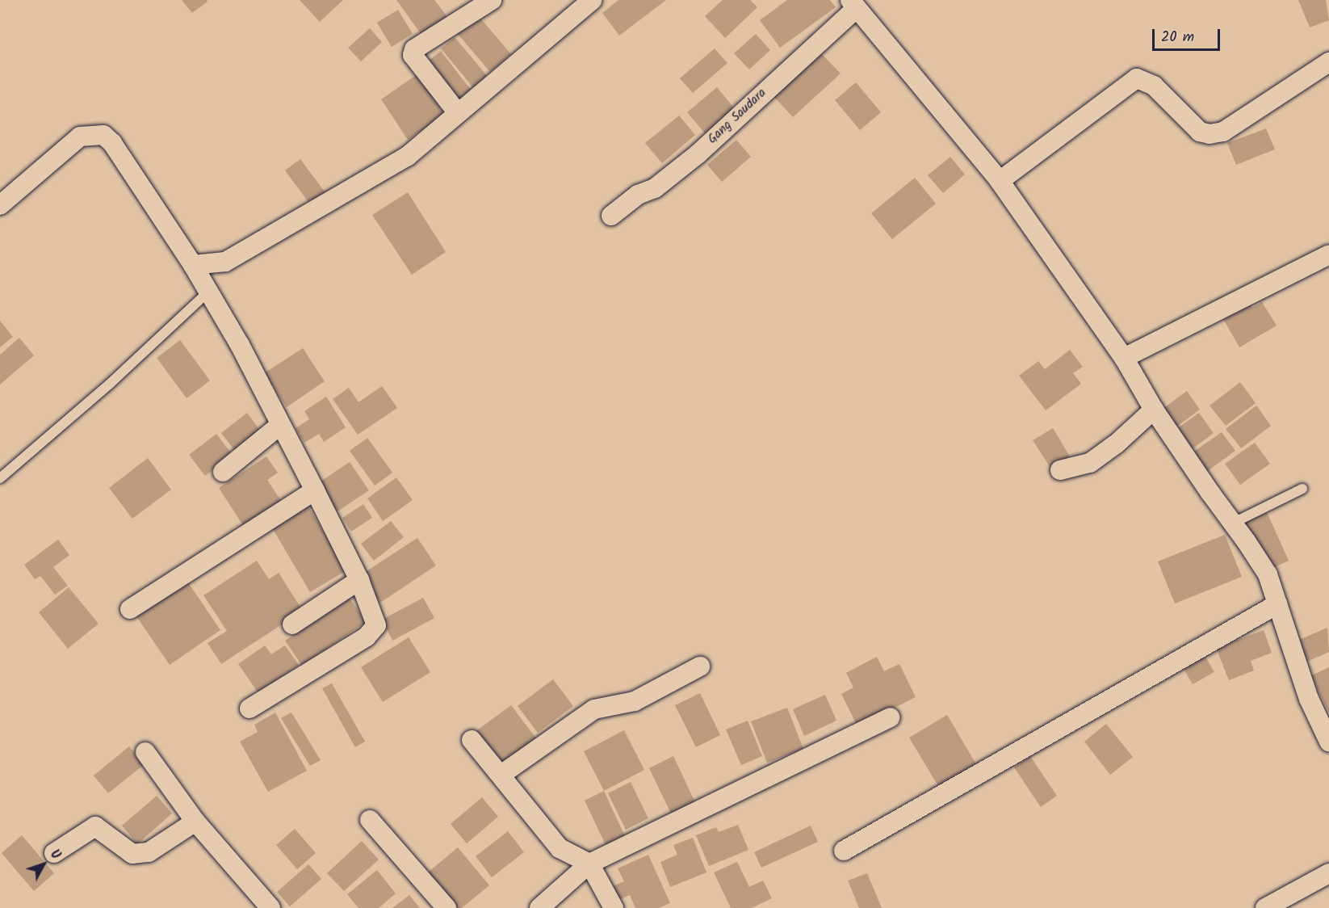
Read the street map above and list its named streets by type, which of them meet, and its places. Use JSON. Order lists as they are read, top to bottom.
{
  "streets": {
    "street": ["Gang Saudara"]
  },
  "scale_bar": "20 m",
  "north": "top right"
}
